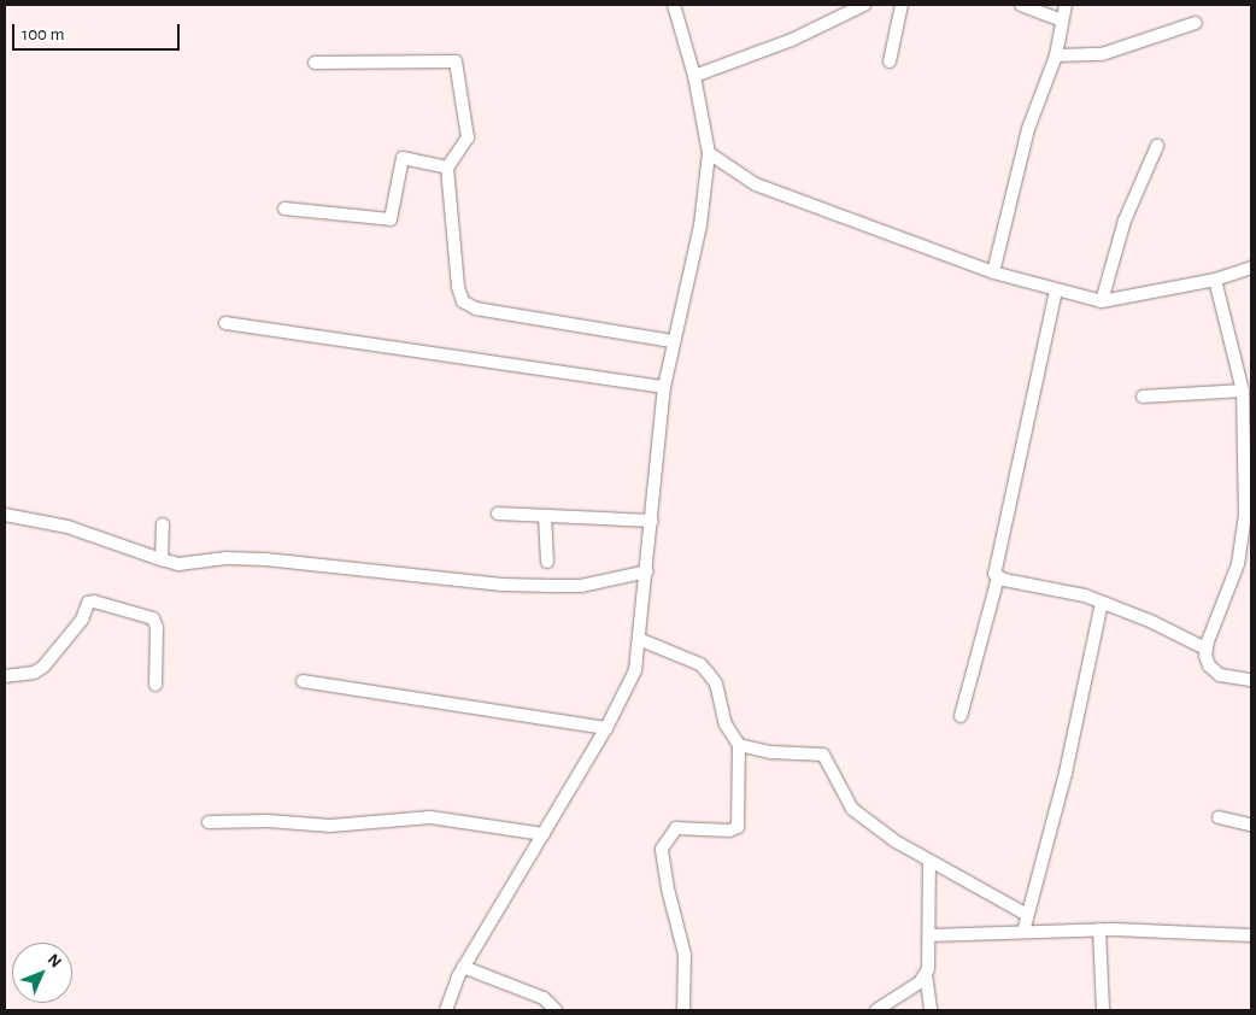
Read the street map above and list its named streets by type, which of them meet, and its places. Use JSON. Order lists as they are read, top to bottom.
{
  "scale_bar": "100 m",
  "north": "top right"
}
